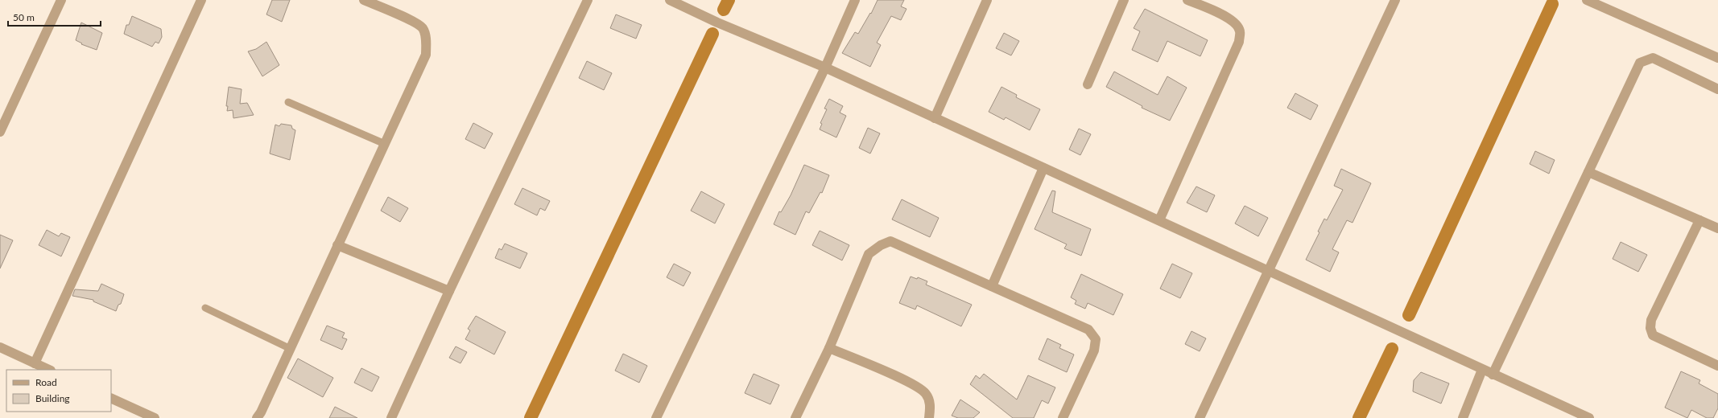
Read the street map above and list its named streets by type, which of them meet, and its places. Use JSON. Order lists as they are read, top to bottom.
{
  "legend": ["Road", "Building"],
  "scale_bar": "50 m"
}
